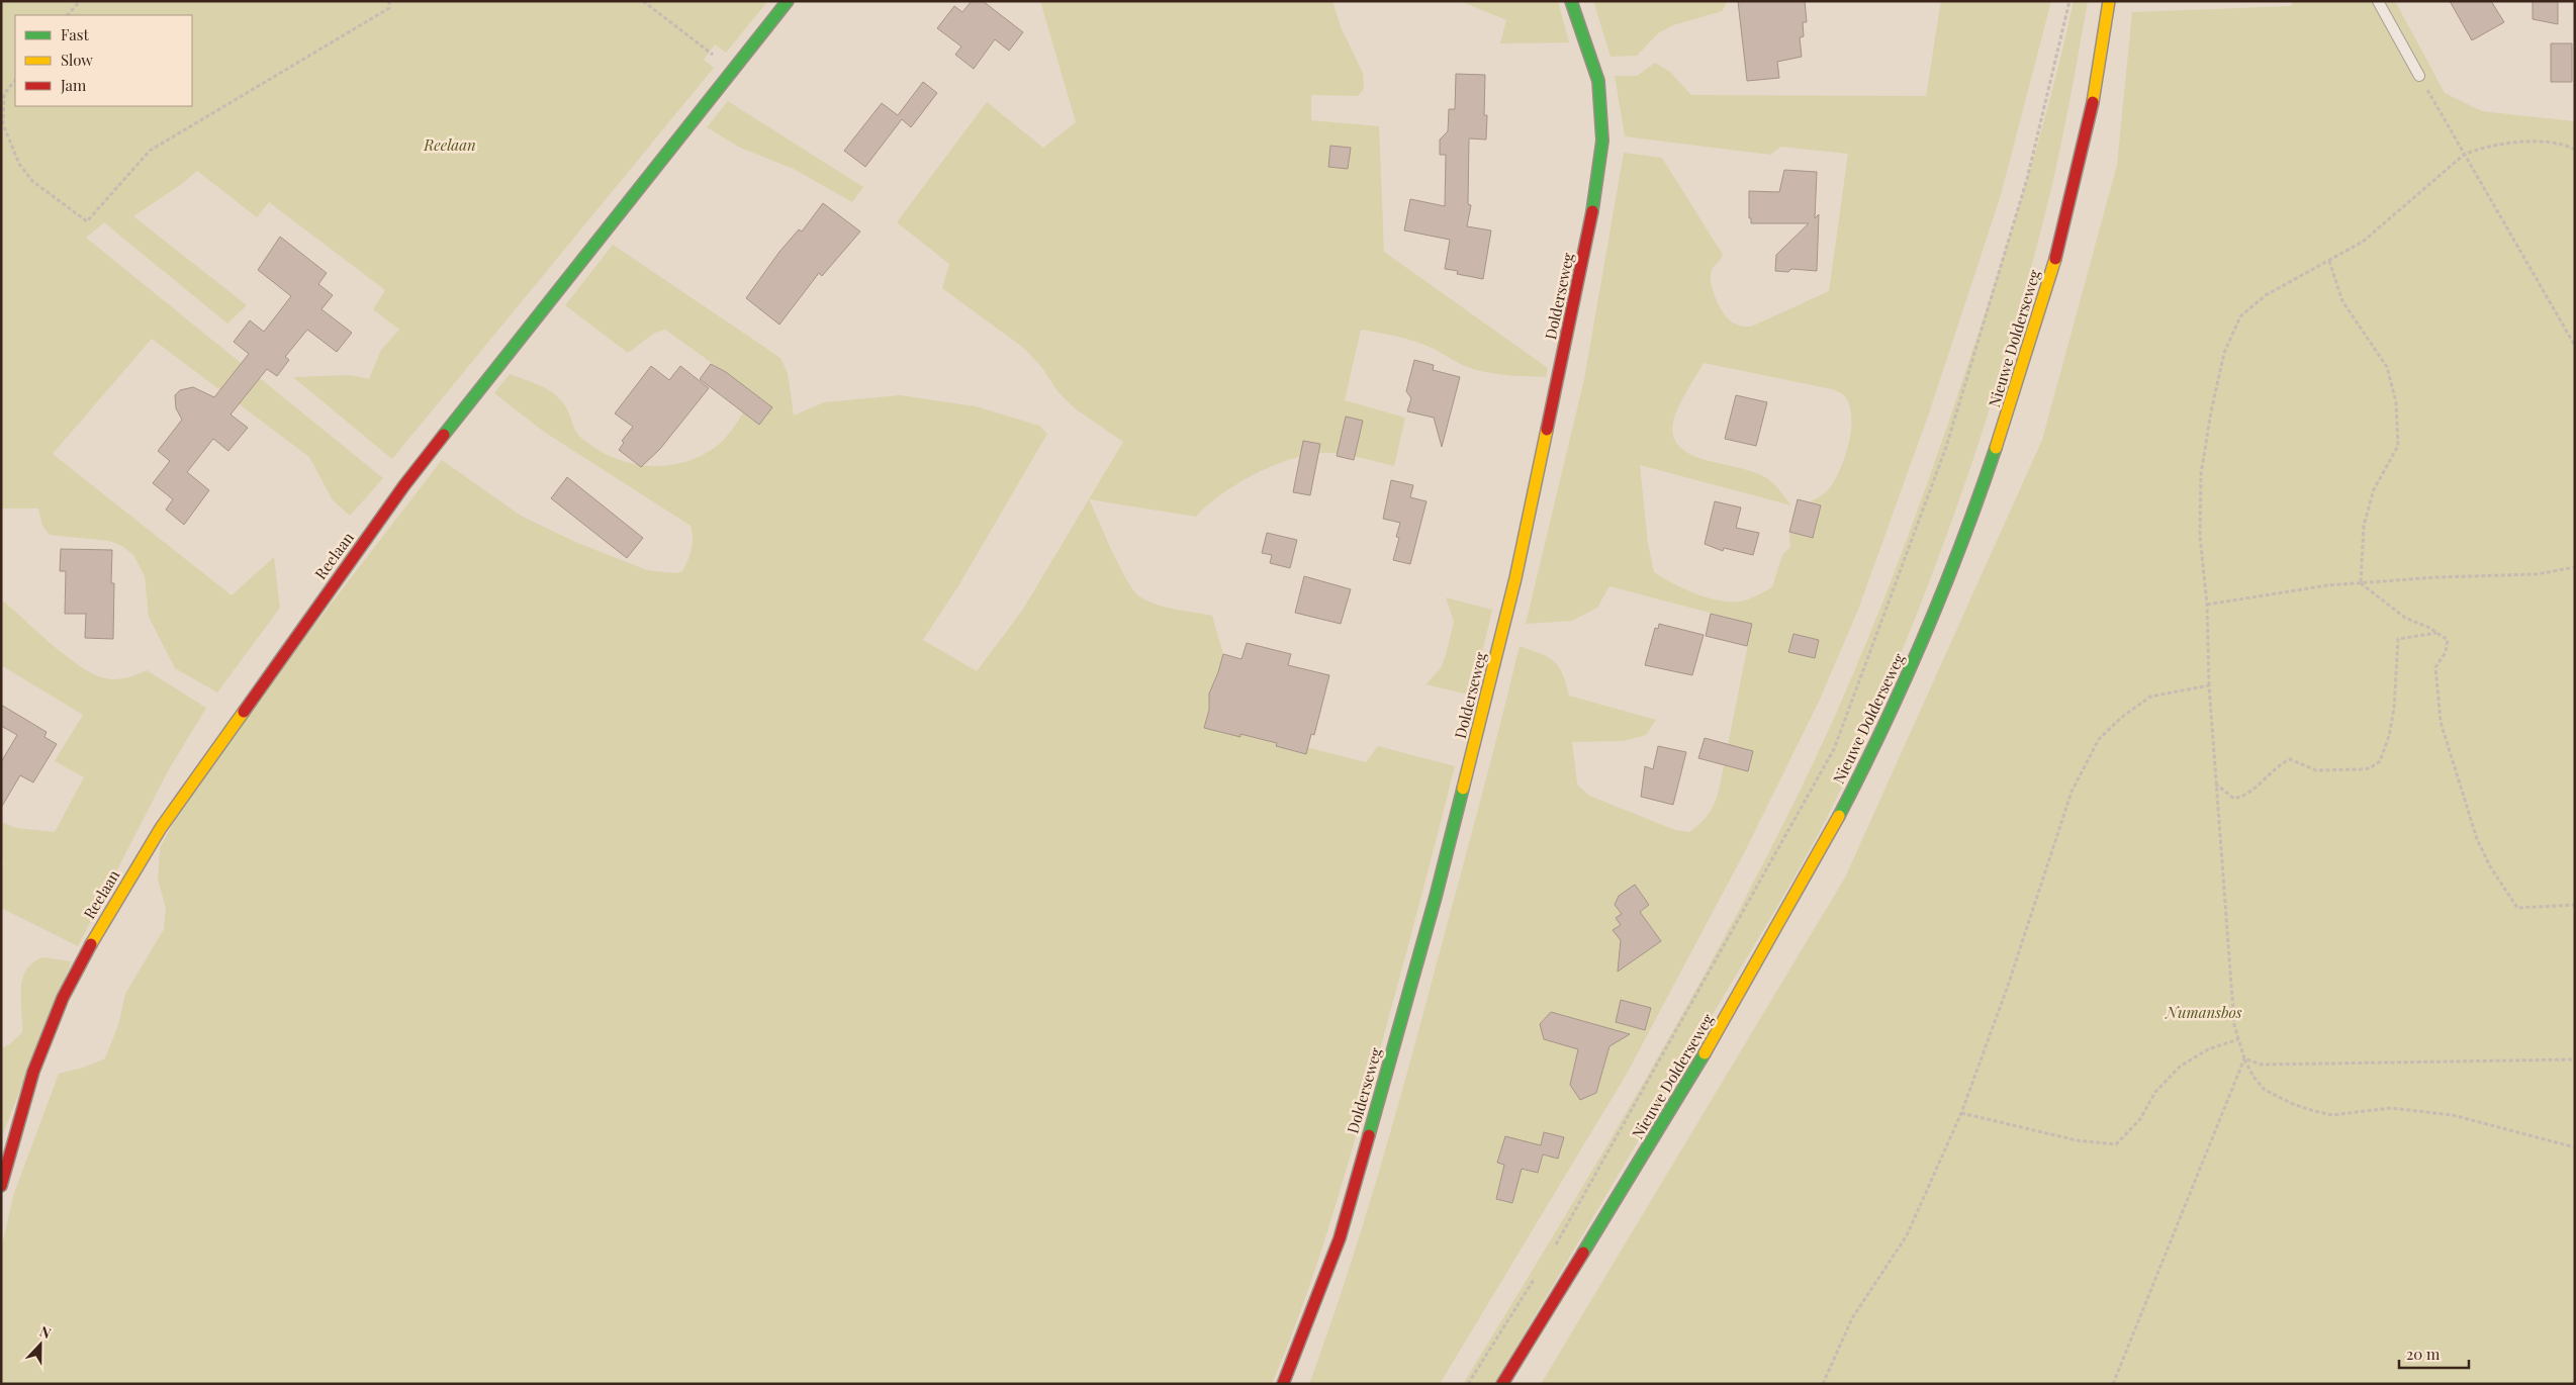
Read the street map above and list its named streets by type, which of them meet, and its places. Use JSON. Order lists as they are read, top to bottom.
{
  "streets": {
    "main road": ["Dolderseweg", "Nieuwe Dolderseweg", "Reelaan"]
  },
  "parks": ["Reelaan", "Numansbos"],
  "legend": ["Fast", "Slow", "Jam"],
  "scale_bar": "20 m",
  "north": "top"
}
